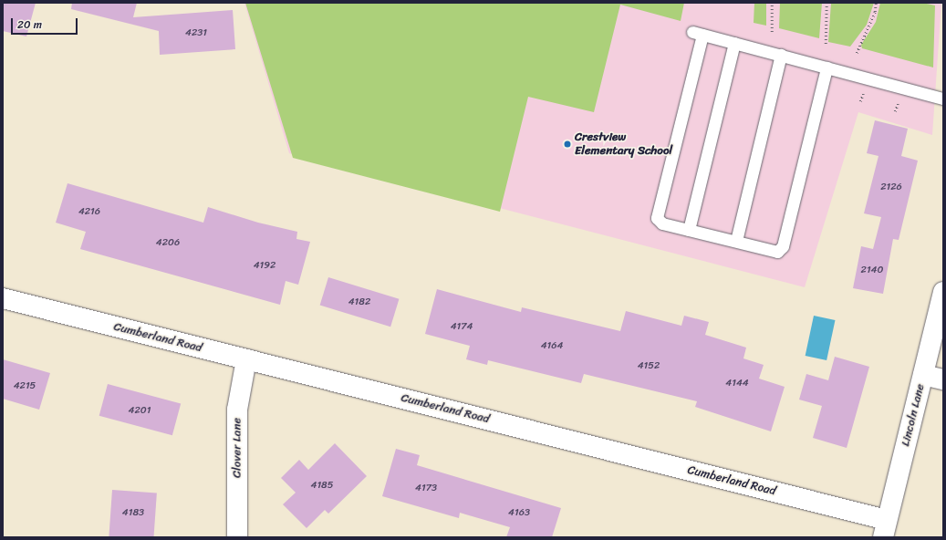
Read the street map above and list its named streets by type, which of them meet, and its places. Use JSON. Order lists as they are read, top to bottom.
{
  "streets": {
    "street": ["Cumberland Road", "Lincoln Lane", "Clover Lane"]
  },
  "crossings": [
    ["Cumberland Road", "Lincoln Lane"],
    ["Cumberland Road", "Clover Lane"]
  ],
  "places": ["Crestview Elementary School"],
  "house_numbers": [
    "4231",
    "2126",
    "4216",
    "4206",
    "4192",
    "2140",
    "4182",
    "4174",
    "4164",
    "4152",
    "4144",
    "4215",
    "4201",
    "4185",
    "4173",
    "4183",
    "4163"
  ],
  "scale_bar": "20 m"
}
